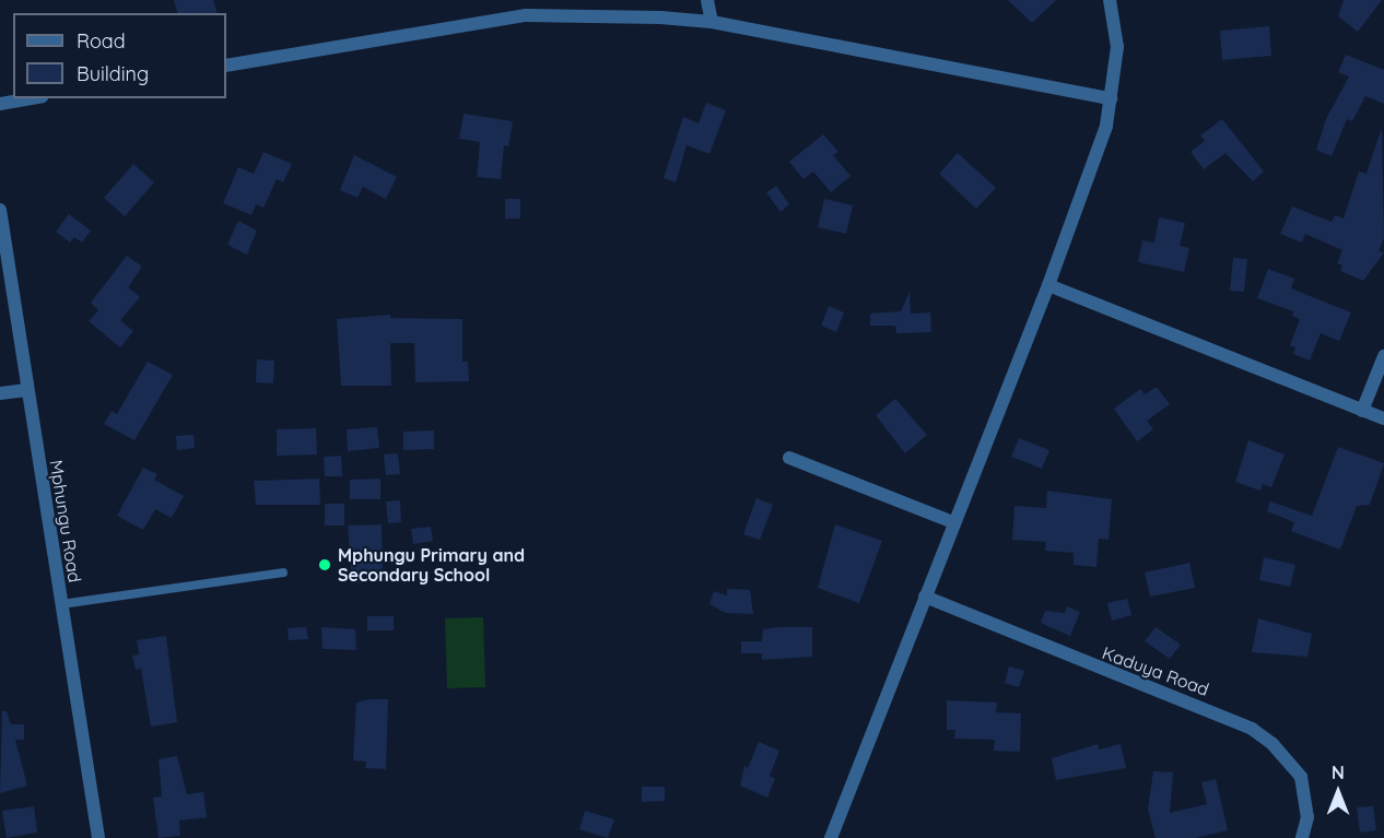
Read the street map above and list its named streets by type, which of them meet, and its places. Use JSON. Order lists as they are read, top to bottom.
{
  "streets": {
    "street": ["Mphungu Road", "Kaduya Road"]
  },
  "places": ["Mphungu Primary and Secondary School"],
  "legend": ["Road", "Building"],
  "north": "top"
}
